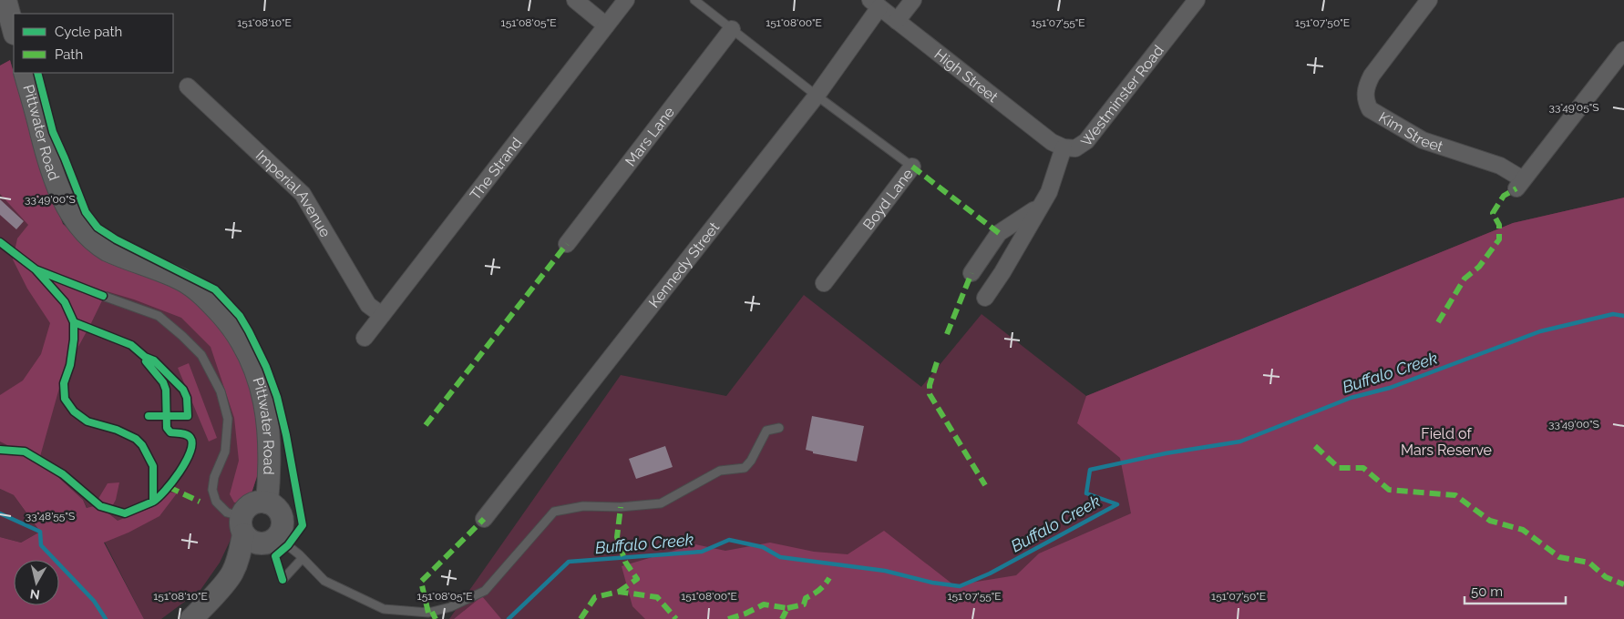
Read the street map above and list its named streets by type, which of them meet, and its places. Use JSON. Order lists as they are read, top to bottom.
{
  "streets": {
    "main road": ["Pittwater Road"],
    "street": [
      "High Street",
      "Westminster Road",
      "Kim Street",
      "Mars Lane",
      "The Strand",
      "Imperial Avenue",
      "Boyd Lane",
      "Kennedy Street"
    ]
  },
  "crossings": [
    ["High Street", "Westminster Road"],
    ["High Street", "Kennedy Street"],
    ["Mars Lane", "Boyd Lane"],
    ["The Strand", "Imperial Avenue"],
    ["Boyd Lane", "Kennedy Street"]
  ],
  "water": ["Buffalo Creek"],
  "parks": ["Field of Mars Reserve"],
  "legend": ["Cycle path", "Path"],
  "scale_bar": "50 m",
  "north": "bottom",
  "coordinates": [
    "151°08'10\"E",
    "151°08'05\"E",
    "151°08'00\"E",
    "151°07'55\"E",
    "151°07'50\"E",
    "33°49'05\"S",
    "33°49'00\"S",
    "33°48'55\"S"
  ]
}
